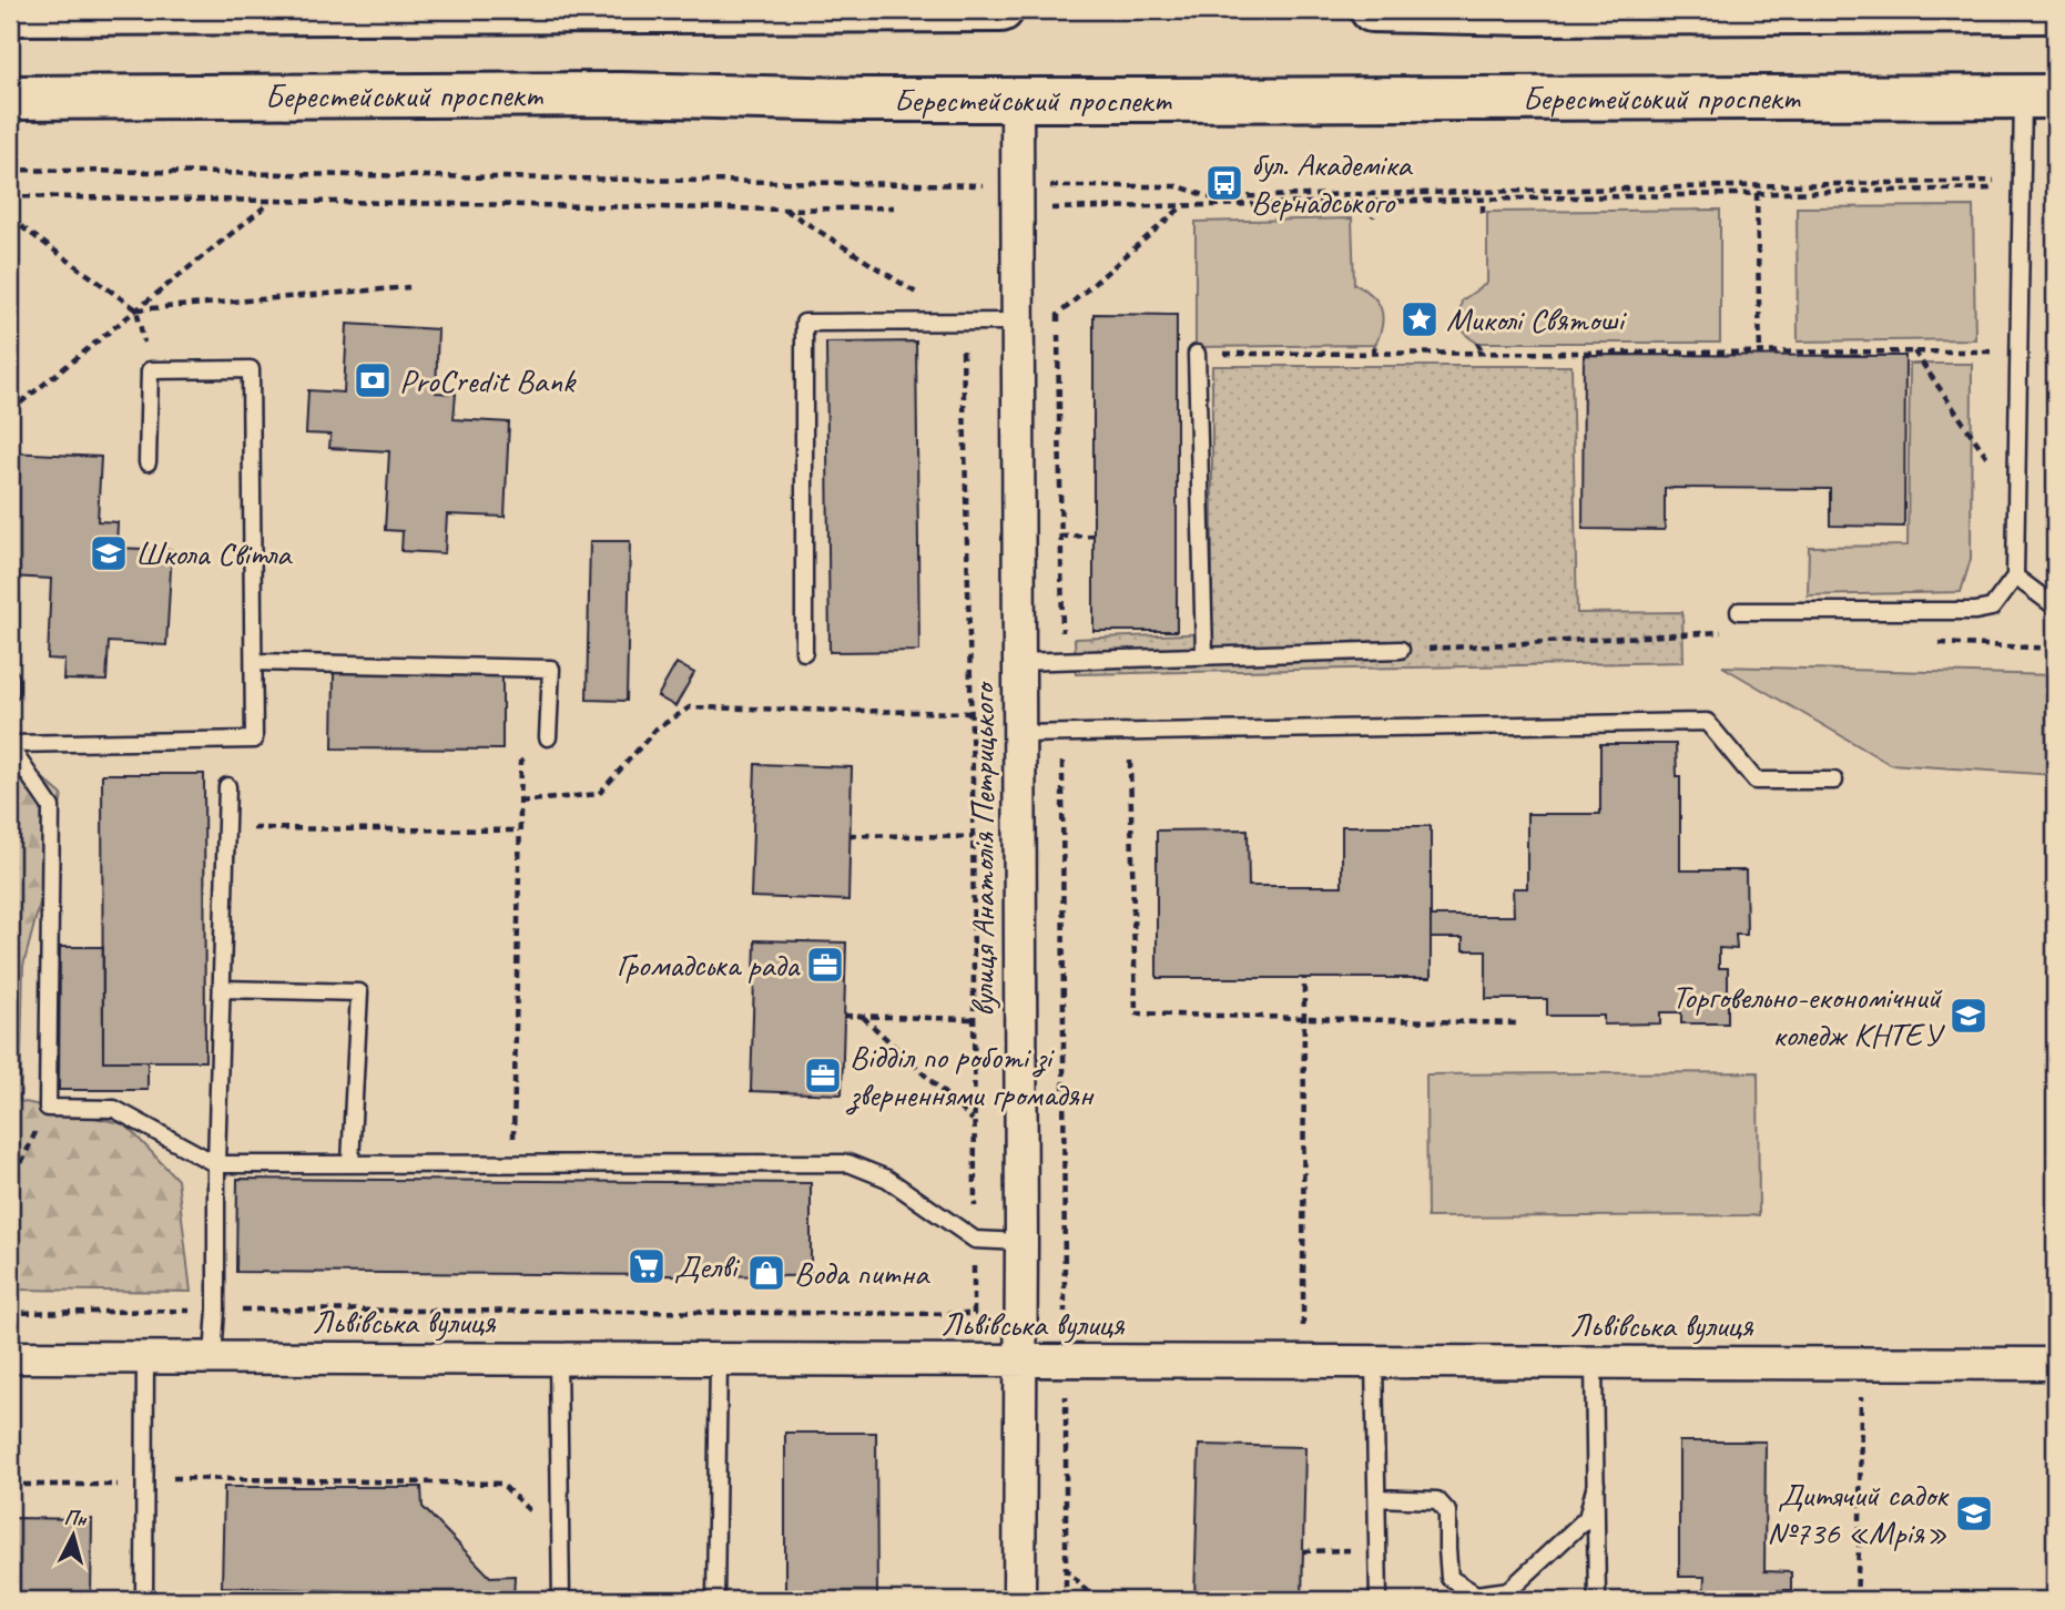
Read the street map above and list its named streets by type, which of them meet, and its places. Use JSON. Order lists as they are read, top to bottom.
{
  "streets": {
    "main road": ["Берестейський проспект"],
    "street": ["вулиця Анатолія Петрицького", "Львівська вулиця"]
  },
  "crossings": [
    ["Берестейський проспект", "вулиця Анатолія Петрицького"],
    ["вулиця Анатолія Петрицького", "Львівська вулиця"]
  ],
  "places": {
    "bus stop": ["бул. Академіка Вернадського"],
    "place": ["Миколі Святоші"],
    "bank": ["ProCredit Bank"],
    "school or university": ["Школа Світла", "Торговельно-економічний коледж КНТЕУ", "Дитячий садок №736 «Мрія»"],
    "office": ["Громадська рада", "Відділ по роботі зі зверненнями громадян"],
    "supermarket": ["Делві"],
    "shop": ["Вода питна"]
  },
  "north": "top"
}
